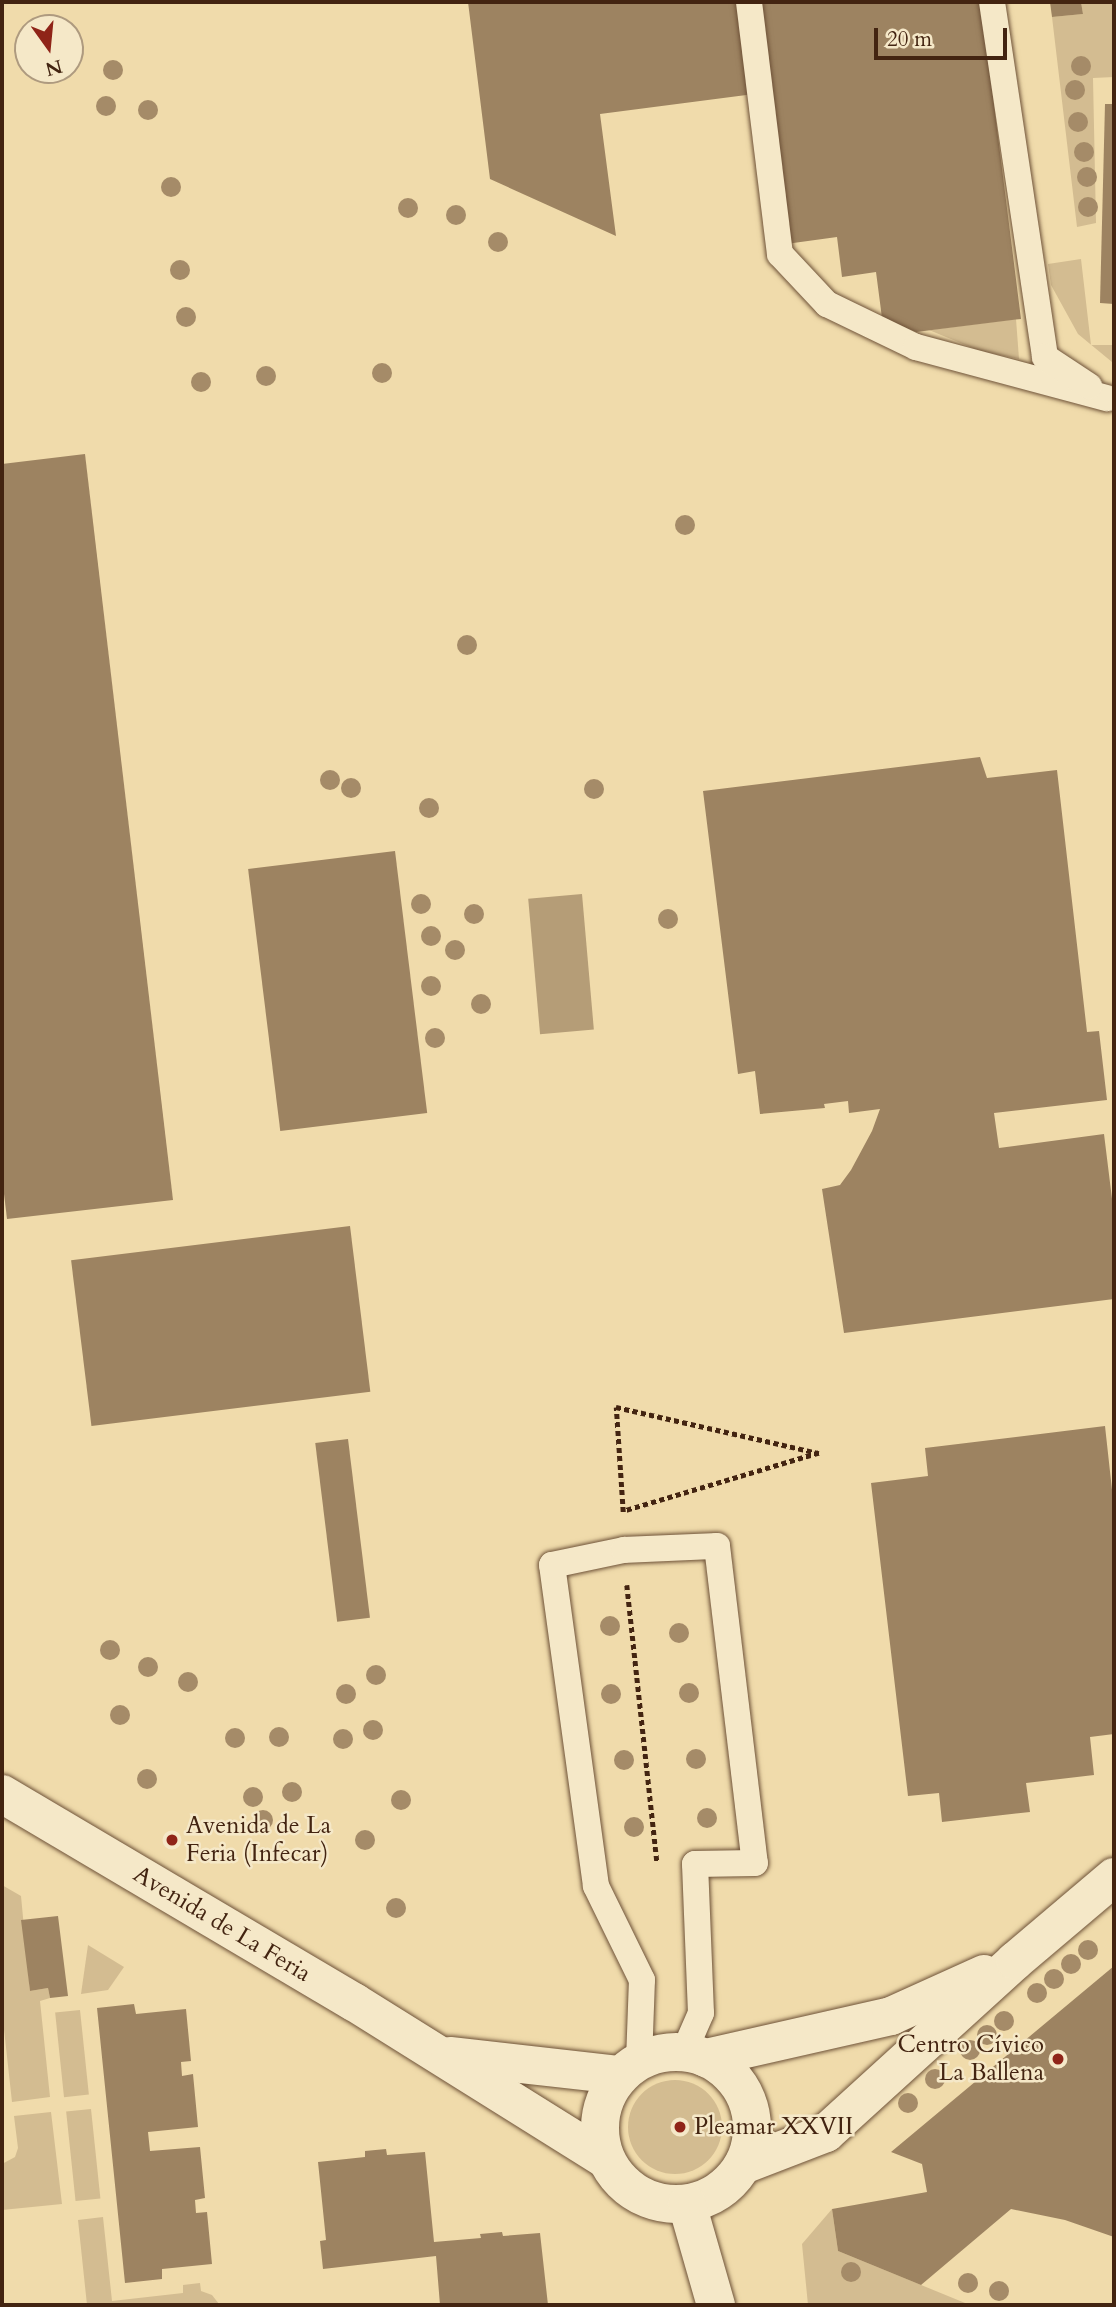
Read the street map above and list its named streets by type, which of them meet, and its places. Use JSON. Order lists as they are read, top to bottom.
{
  "streets": {
    "street": ["Avenida de La Feria"]
  },
  "places": ["Avenida de La Feria (Infecar)", "Centro Cívico La Ballena", "Pleamar XXVII"],
  "scale_bar": "20 m",
  "north": "bottom"
}
